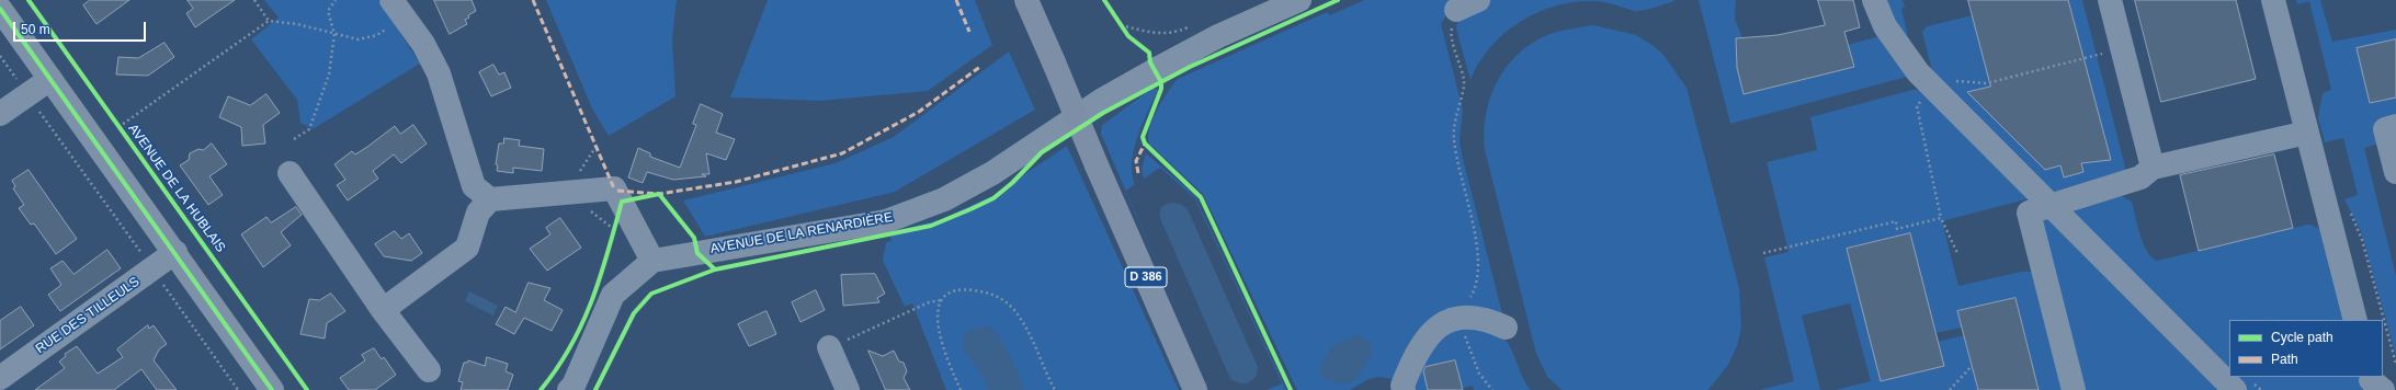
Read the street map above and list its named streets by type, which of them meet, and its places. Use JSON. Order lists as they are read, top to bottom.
{
  "streets": {
    "main road": ["D 386"],
    "street": ["AVENUE DE LA RENARDIÈRE", "RUE DES TILLEULS"],
    "cycle path": ["AVENUE DE LA HUBLAIS"]
  },
  "legend": ["Cycle path", "Path"],
  "scale_bar": "50 m"
}
